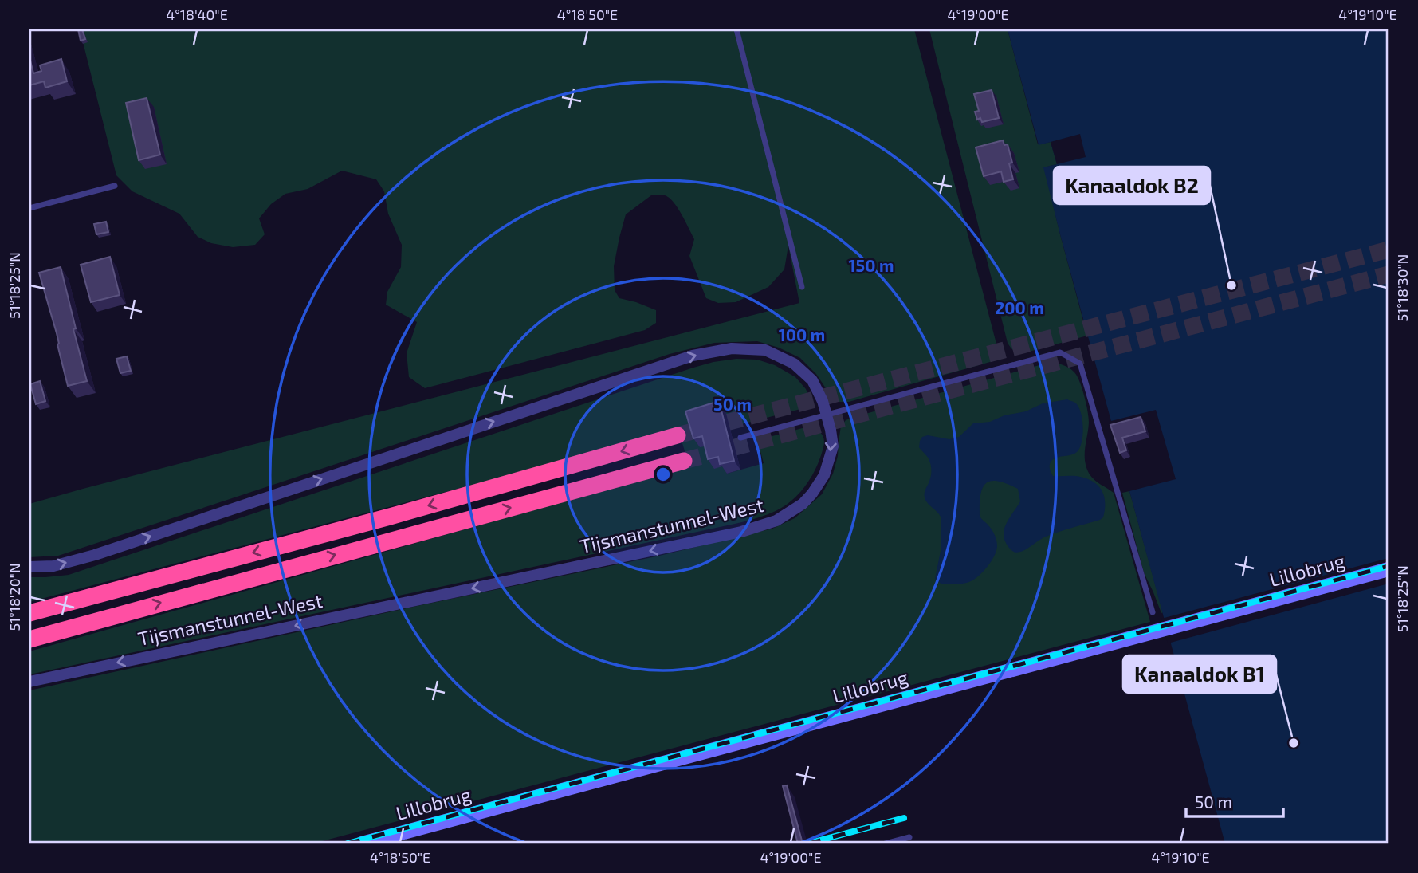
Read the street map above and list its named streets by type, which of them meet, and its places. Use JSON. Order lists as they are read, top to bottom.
{
  "streets": {
    "street": ["Tijsmanstunnel-West", "Lillobrug"]
  },
  "places": ["Kanaaldok B2", "Kanaaldok B1"],
  "scale_bar": "50 m",
  "coordinates": [
    "4°18'40\"E",
    "4°18'50\"E",
    "4°19'00\"E",
    "4°19'10\"E",
    "51°18'25\"N",
    "51°18'30\"N",
    "51°18'20\"N"
  ],
  "rings": [
    "150 m",
    "200 m",
    "100 m",
    "50 m"
  ]
}
